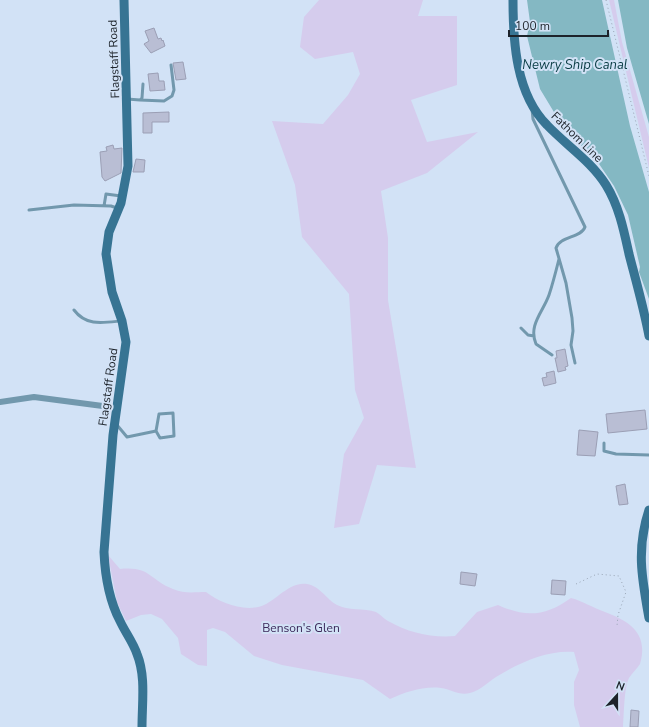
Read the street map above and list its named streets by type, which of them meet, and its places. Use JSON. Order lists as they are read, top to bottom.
{
  "streets": {
    "street": ["Flagstaff Road", "Fathom Line"]
  },
  "water": ["Newry Ship Canal"],
  "parks": ["Benson's Glen"],
  "scale_bar": "100 m",
  "north": "top"
}
